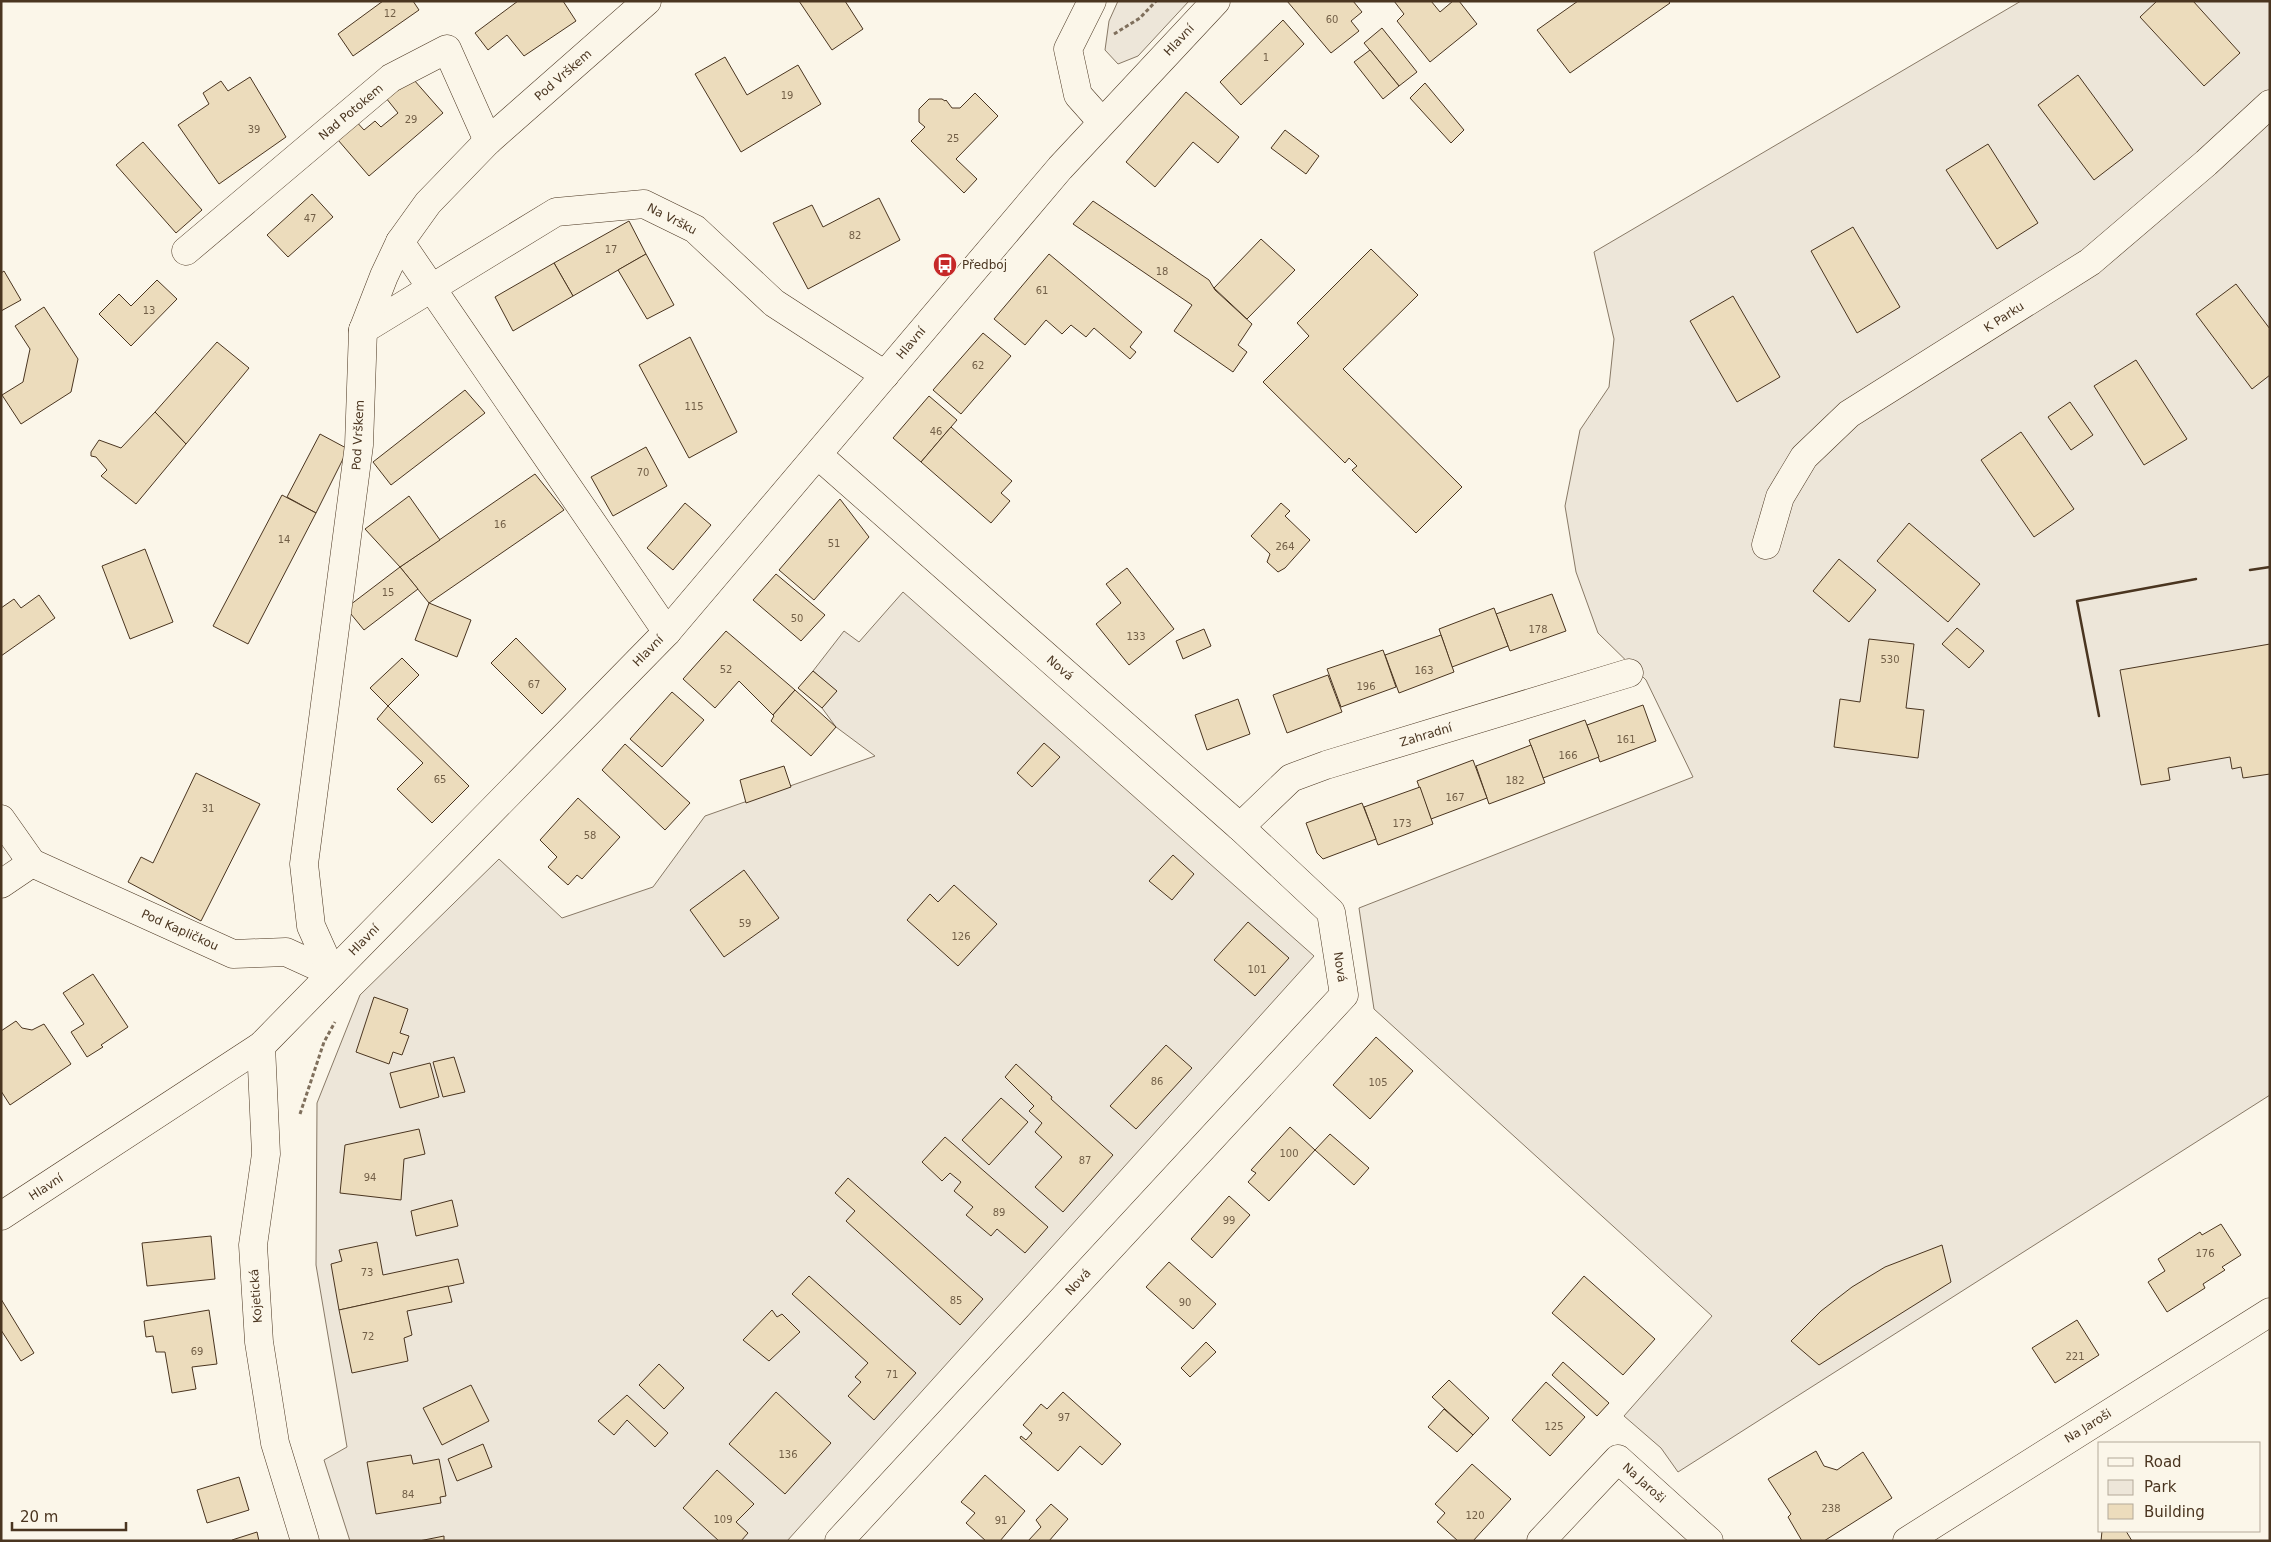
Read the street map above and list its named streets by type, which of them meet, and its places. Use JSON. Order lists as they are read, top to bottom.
{
  "streets": {
    "street": [
      "Hlavní",
      "Pod Vrškem",
      "Nad Potokem",
      "Na Vršku",
      "K Parku",
      "Nová",
      "Zahradní",
      "Pod Kapličkou",
      "Kojetická",
      "Na Jaroši"
    ]
  },
  "crossings": [
    ["Hlavní", "Pod Vrškem"],
    ["Hlavní", "Na Vršku"],
    ["Hlavní", "Nová"],
    ["Hlavní", "Pod Kapličkou"],
    ["Hlavní", "Kojetická"],
    ["Pod Vrškem", "Nad Potokem"],
    ["Pod Vrškem", "Na Vršku"],
    ["Pod Vrškem", "Pod Kapličkou"],
    ["Nová", "Zahradní"]
  ],
  "places": {
    "bus stop": ["Předboj"]
  },
  "house_numbers": [
    "12",
    "60",
    "1",
    "19",
    "29",
    "39",
    "25",
    "47",
    "82",
    "17",
    "18",
    "61",
    "13",
    "62",
    "115",
    "46",
    "70",
    "16",
    "14",
    "51",
    "264",
    "15",
    "50",
    "178",
    "133",
    "530",
    "52",
    "163",
    "67",
    "196",
    "161",
    "166",
    "65",
    "182",
    "167",
    "31",
    "173",
    "58",
    "59",
    "126",
    "101",
    "86",
    "105",
    "100",
    "87",
    "94",
    "89",
    "99",
    "176",
    "73",
    "85",
    "90",
    "72",
    "69",
    "221",
    "71",
    "97",
    "125",
    "136",
    "84",
    "238",
    "120",
    "109",
    "91"
  ],
  "legend": ["Road", "Park", "Building"],
  "scale_bar": "20 m"
}
